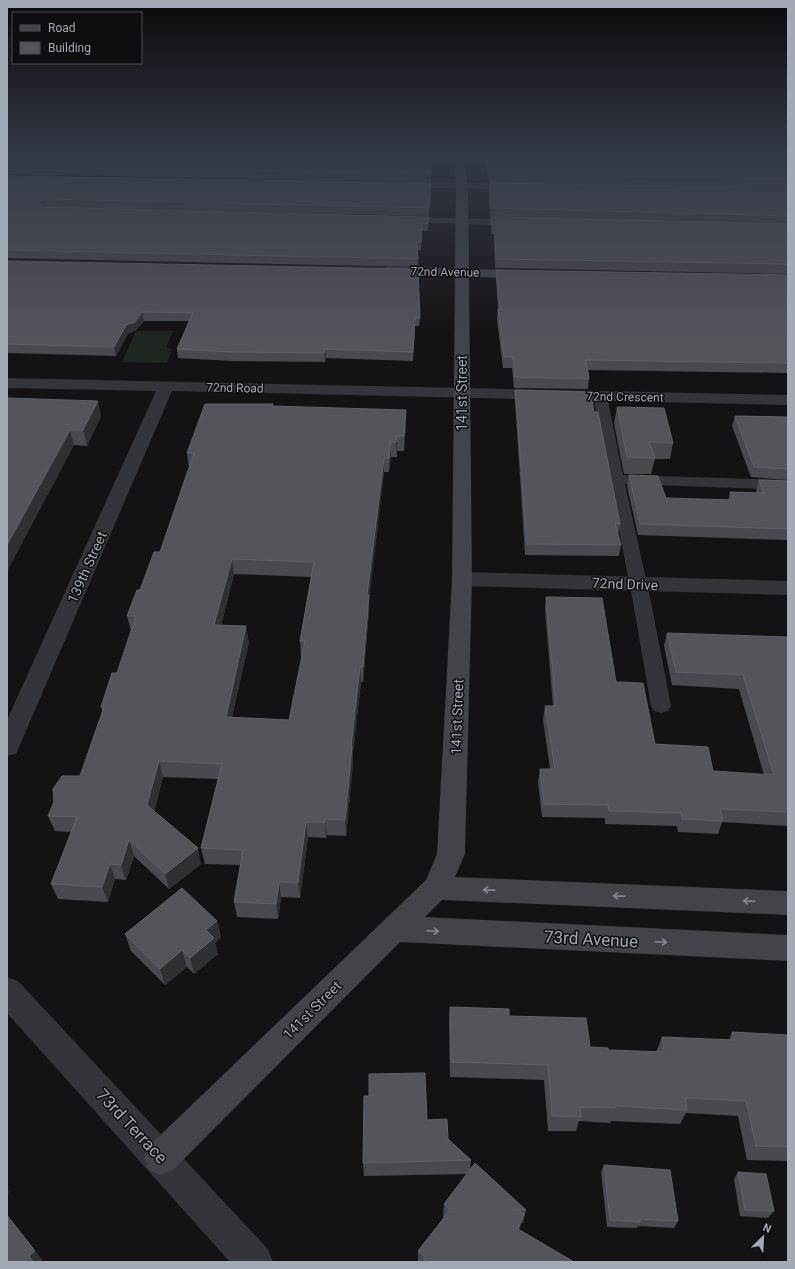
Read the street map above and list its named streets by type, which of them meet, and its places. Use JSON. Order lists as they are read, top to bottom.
{
  "streets": {
    "street": [
      "72nd Avenue",
      "72nd Road",
      "141st Street",
      "72nd Crescent",
      "139th Street",
      "72nd Drive",
      "73rd Avenue",
      "73rd Terrace"
    ]
  },
  "crossings": [
    ["72nd Avenue", "141st Street"],
    ["72nd Road", "141st Street"],
    ["72nd Road", "72nd Crescent"],
    ["72nd Road", "139th Street"],
    ["141st Street", "72nd Crescent"],
    ["141st Street", "72nd Drive"],
    ["141st Street", "73rd Avenue"],
    ["141st Street", "73rd Terrace"]
  ],
  "legend": ["Road", "Building"],
  "north": "top right"
}
